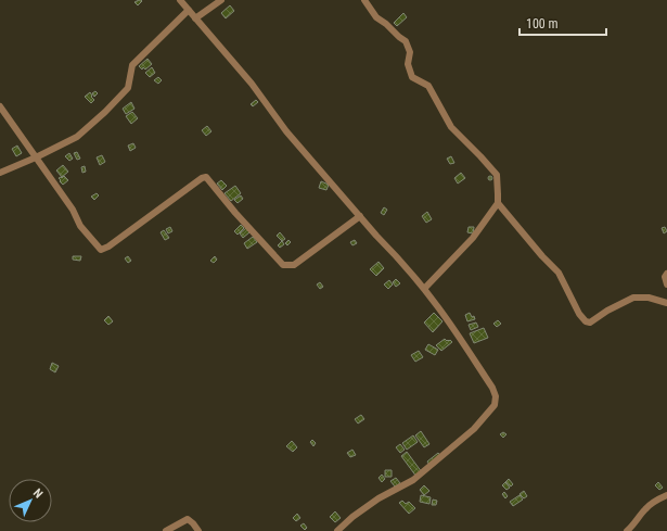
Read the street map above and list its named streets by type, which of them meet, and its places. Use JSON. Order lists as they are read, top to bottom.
{
  "scale_bar": "100 m",
  "north": "top right"
}
